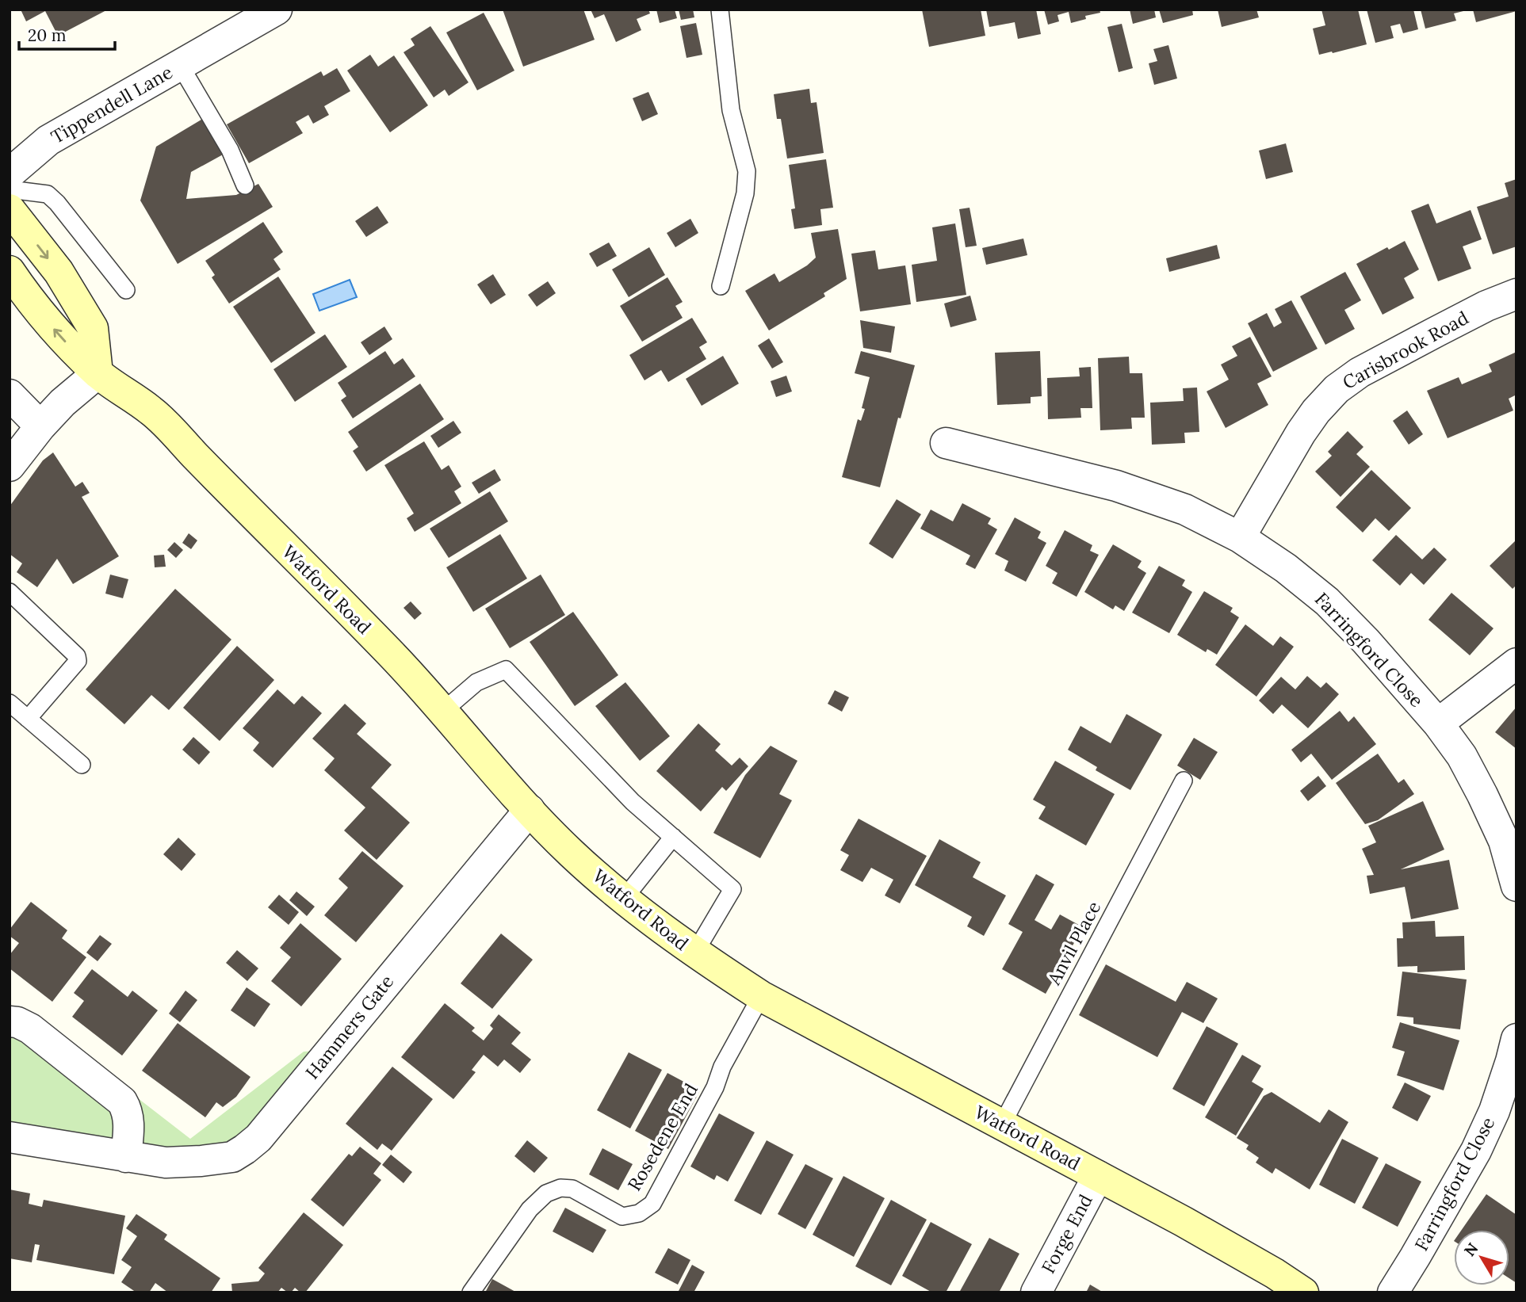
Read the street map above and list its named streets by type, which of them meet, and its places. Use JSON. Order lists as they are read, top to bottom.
{
  "streets": {
    "main road": ["Watford Road"],
    "street": [
      "Tippendell Lane",
      "Carisbrook Road",
      "Farringford Close",
      "Hammers Gate",
      "Forge End"
    ],
    "lane": ["Anvil Place", "Rosedene End"]
  },
  "crossings": [
    ["Carisbrook Road", "Farringford Close"],
    ["Watford Road", "Anvil Place"],
    ["Watford Road", "Hammers Gate"],
    ["Watford Road", "Rosedene End"],
    ["Watford Road", "Forge End"]
  ],
  "scale_bar": "20 m",
  "north": "top left"
}
